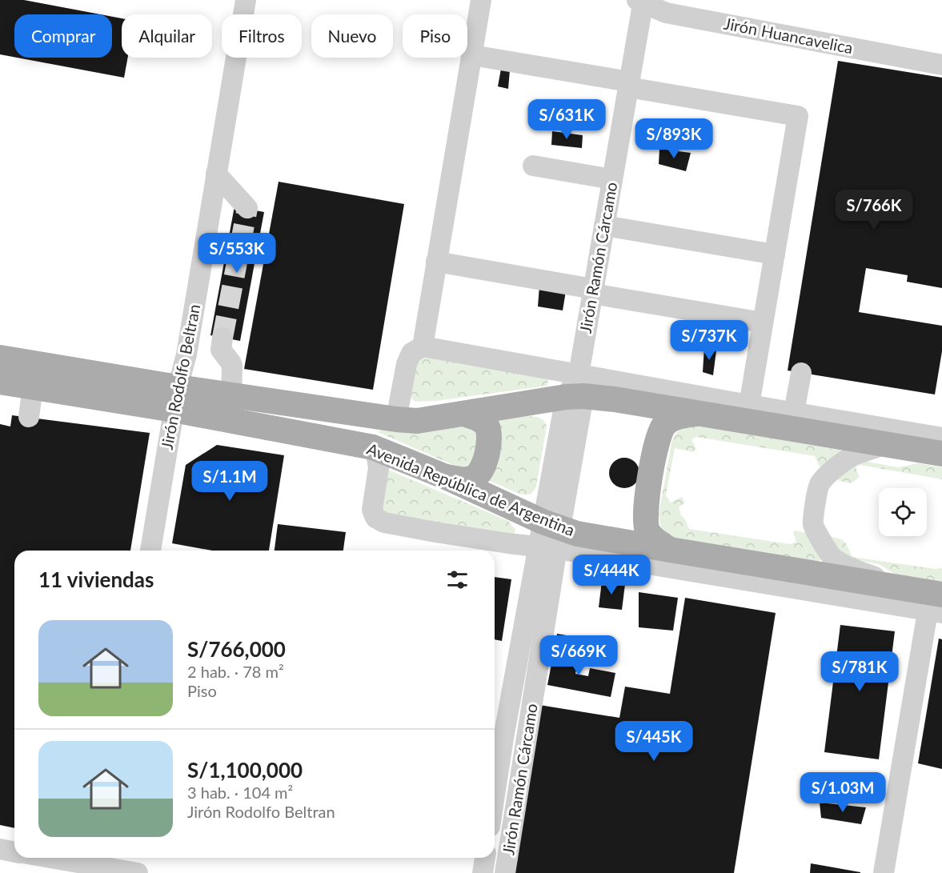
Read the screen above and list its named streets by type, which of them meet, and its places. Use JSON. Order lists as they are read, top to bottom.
{
  "streets": {
    "main road": ["Avenida República de Argentina"],
    "street": ["Jirón Huancavelica", "Jirón Ramón Cárcamo", "Jirón Rodolfo Beltran"]
  },
  "crossings": [
    ["Jirón Huancavelica", "Jirón Ramón Cárcamo"],
    ["Jirón Ramón Cárcamo", "Avenida República de Argentina"],
    ["Jirón Rodolfo Beltran", "Avenida República de Argentina"]
  ],
  "page": {
    "chip": [
      "Comprar",
      "Alquilar",
      "Filtros",
      "Nuevo",
      "Piso"
    ],
    "price": [
      "S/631K",
      "S/893K",
      "S/766K",
      "S/553K",
      "S/737K",
      "S/1.1M",
      "S/444K",
      "S/669K",
      "S/781K",
      "S/445K",
      "S/1.03M"
    ],
    "heading": "11 viviendas",
    "list": [
      {
        "name": "S/766,000",
        "note": "2 hab. · 78 m² · Piso"
      },
      {
        "name": "S/1,100,000",
        "note": "3 hab. · 104 m² · Jirón Rodolfo Beltran"
      }
    ]
  }
}
